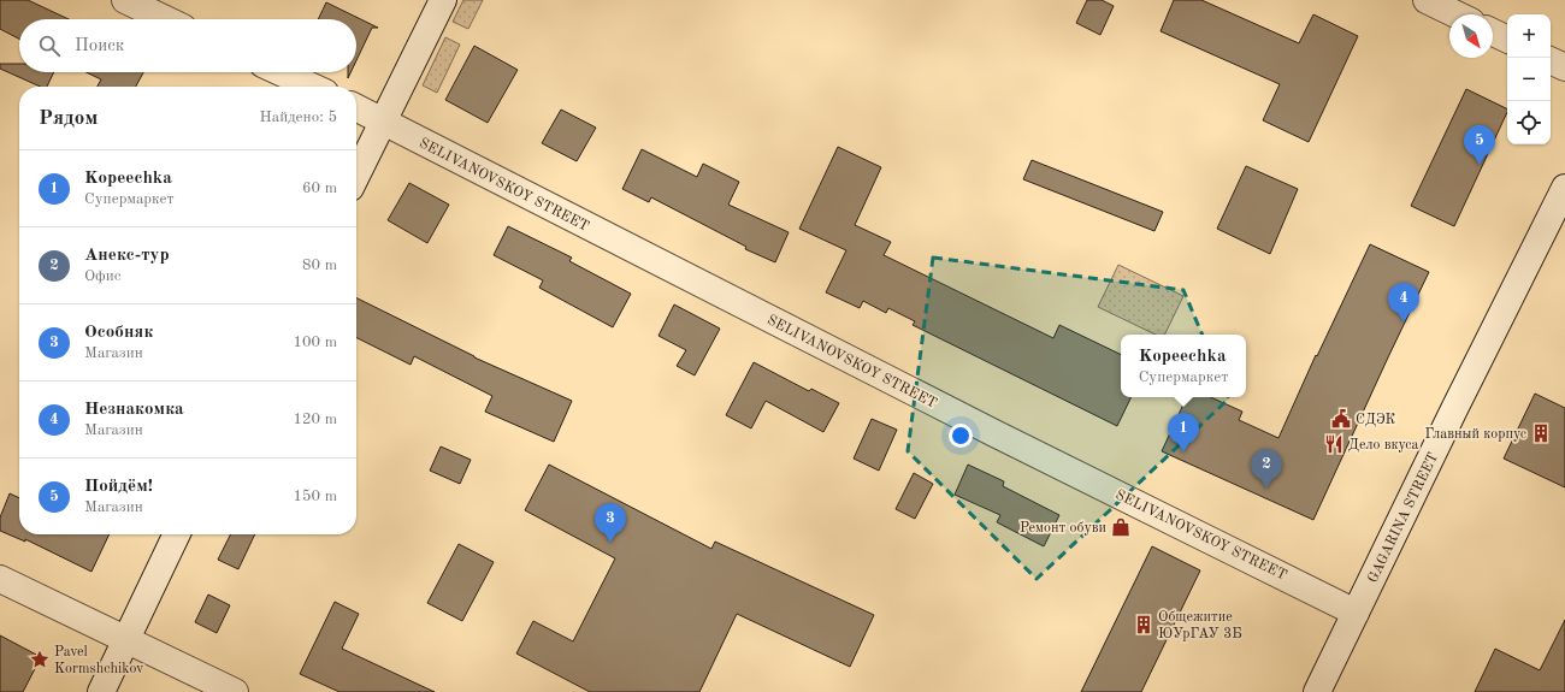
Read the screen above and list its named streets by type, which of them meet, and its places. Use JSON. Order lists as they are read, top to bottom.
{
  "streets": {
    "street": ["SELIVANOVSKOY STREET", "GAGARINA STREET"]
  },
  "crossings": [
    ["SELIVANOVSKOY STREET", "GAGARINA STREET"]
  ],
  "places": {
    "public building": ["СДЭК"],
    "building": ["Главный корпус", "Общежитие ЮУрГАУ 3Б"],
    "restaurant": ["Дело вкуса"],
    "shop": ["Ремонт обуви"],
    "place": ["Pavel Kormshchikov"]
  },
  "north": "bottom right",
  "page": {
    "map_buttons": ["+", "−"],
    "search": "Поиск",
    "heading": ["Рядом", "Найдено: 5"],
    "pins": [
      "5",
      "4",
      "1",
      "2",
      "3"
    ],
    "list": [
      {
        "mark": "1",
        "name": "Kopeechka",
        "note": "Супермаркет",
        "value": "60 m"
      },
      {
        "mark": "2",
        "name": "Анекс-тур",
        "note": "Офис",
        "value": "80 m"
      },
      {
        "mark": "3",
        "name": "Особняк",
        "note": "Магазин",
        "value": "100 m"
      },
      {
        "mark": "4",
        "name": "Незнакомка",
        "note": "Магазин",
        "value": "120 m"
      },
      {
        "mark": "5",
        "name": "Пойдём!",
        "note": "Магазин",
        "value": "150 m"
      }
    ],
    "popup": ["Kopeechka", "Супермаркет"]
  }
}
